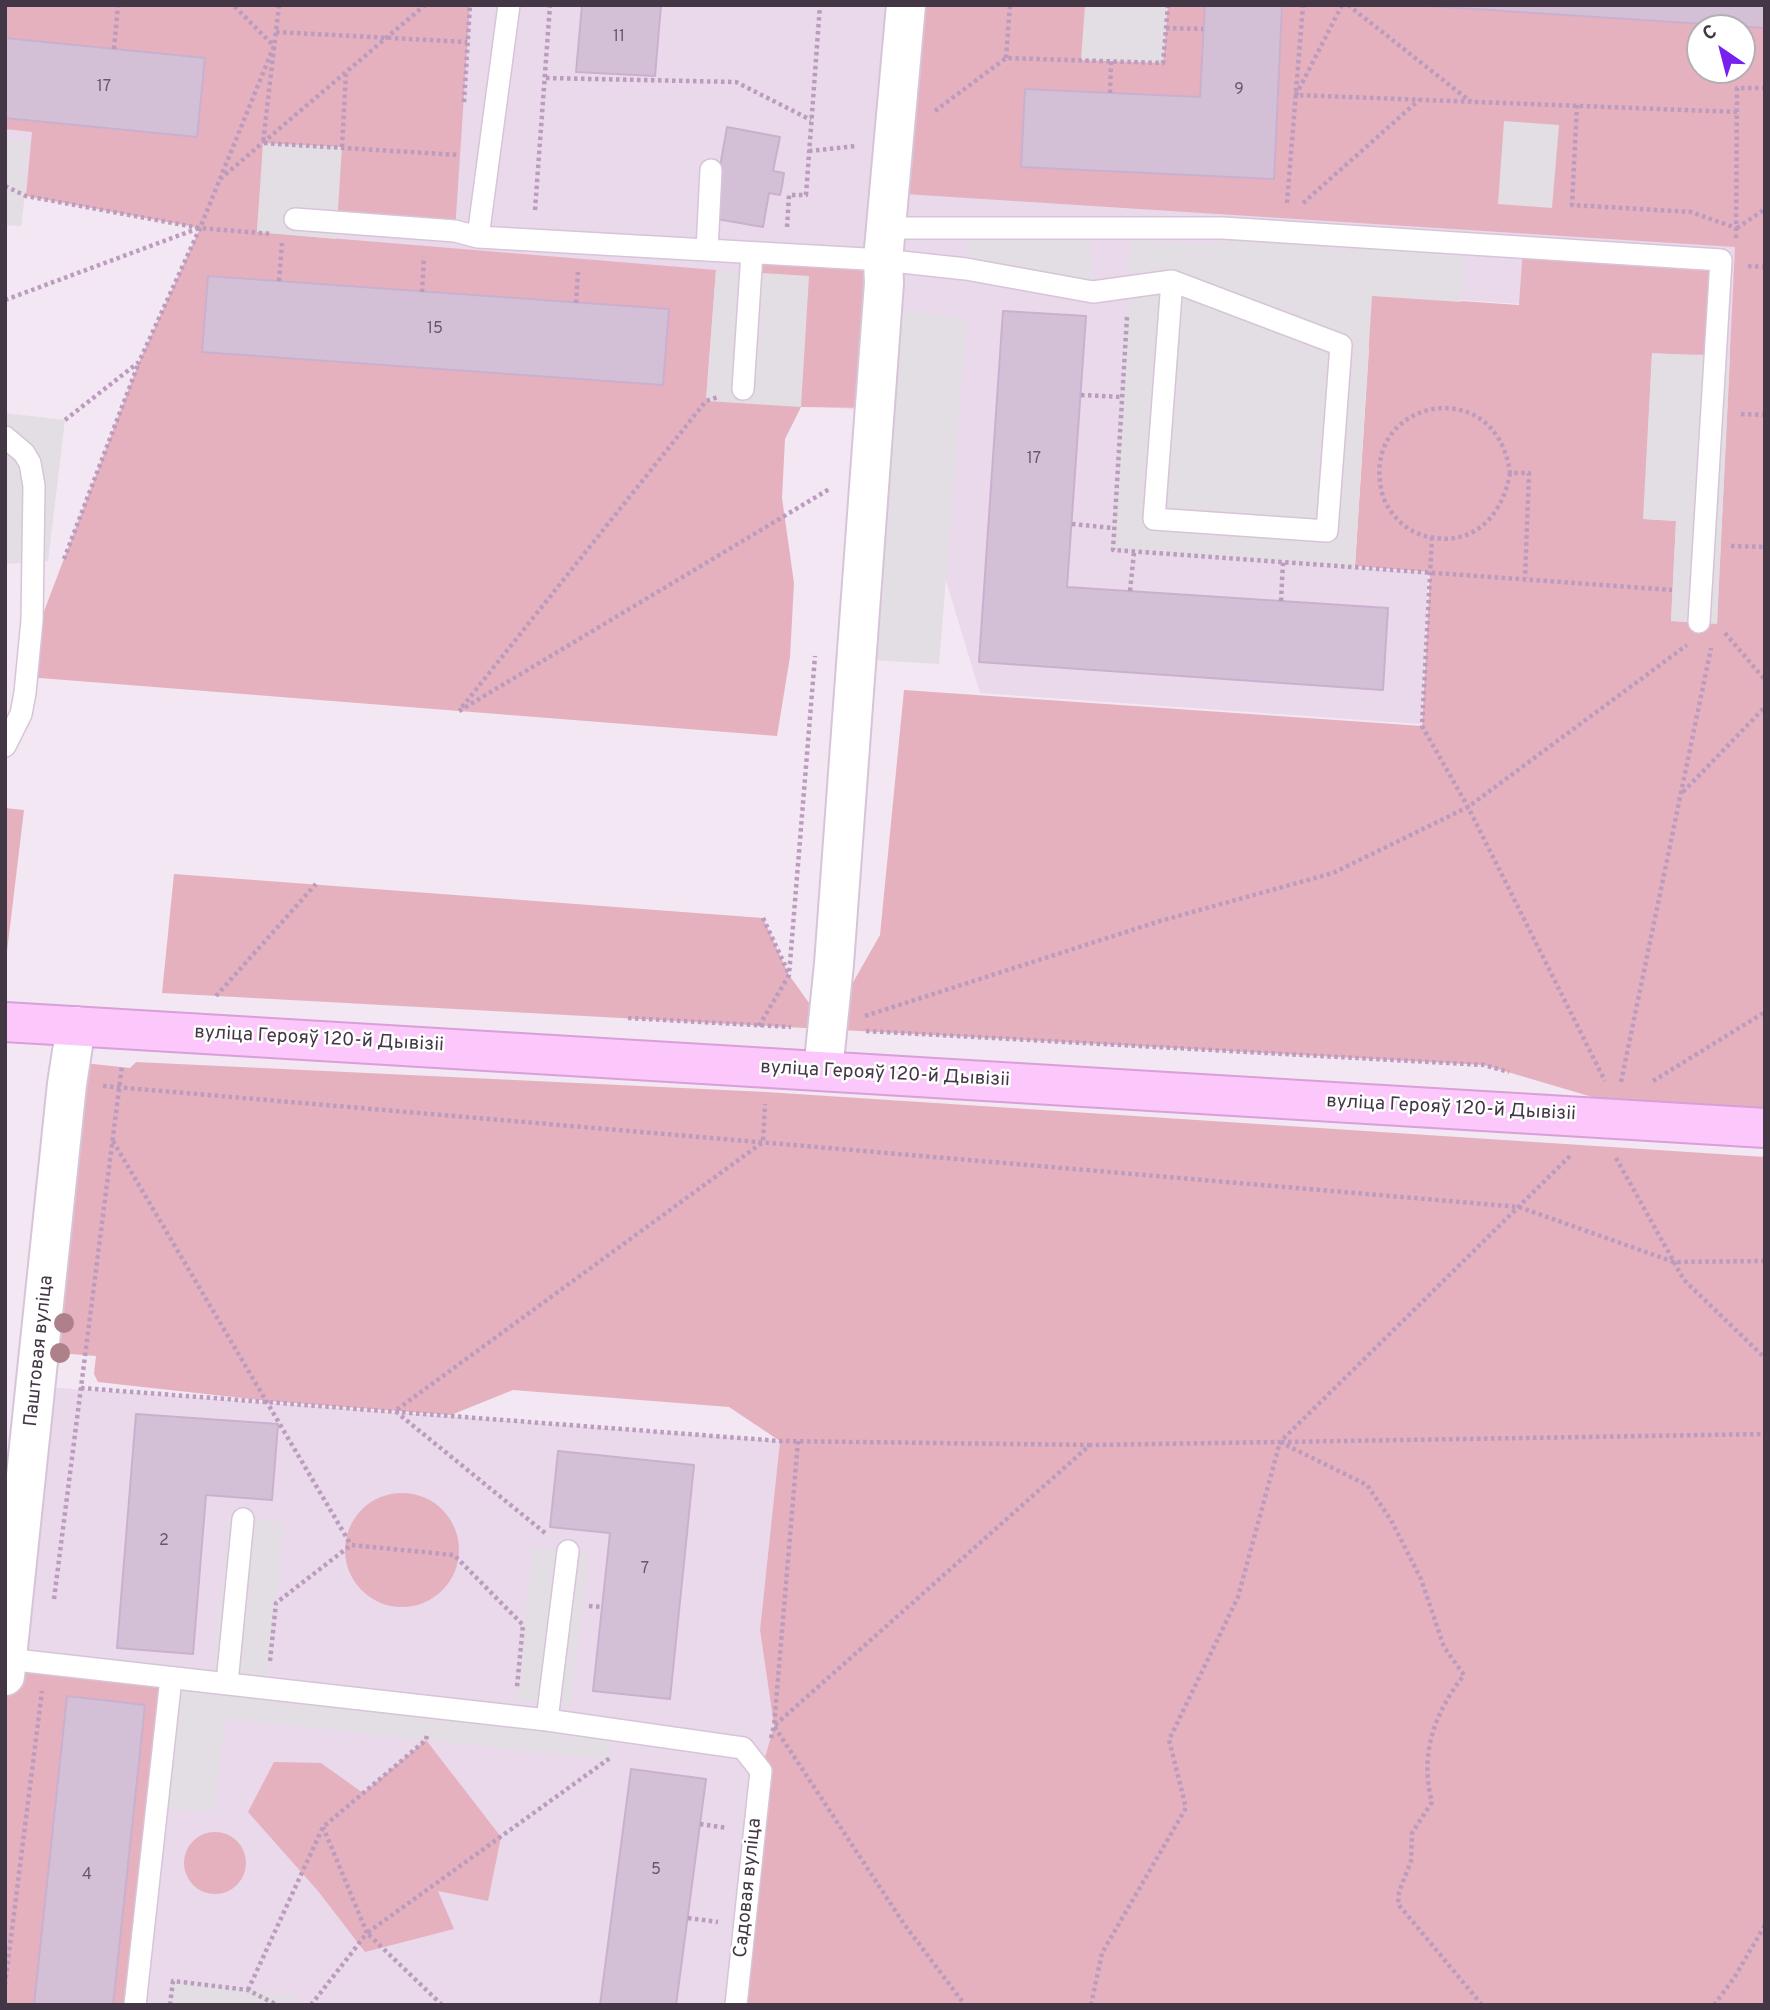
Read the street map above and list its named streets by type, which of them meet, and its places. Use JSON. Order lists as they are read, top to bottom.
{
  "streets": {
    "street": ["вуліца Герояў 120-й Дывізіі", "Паштовая вуліца"],
    "lane": ["Садовая вуліца"]
  },
  "crossings": [
    ["вуліца Герояў 120-й Дывізіі", "Паштовая вуліца"]
  ],
  "house_numbers": [
    "11",
    "17",
    "9",
    "15",
    "17",
    "2",
    "7",
    "5",
    "4"
  ],
  "north": "top left"
}
